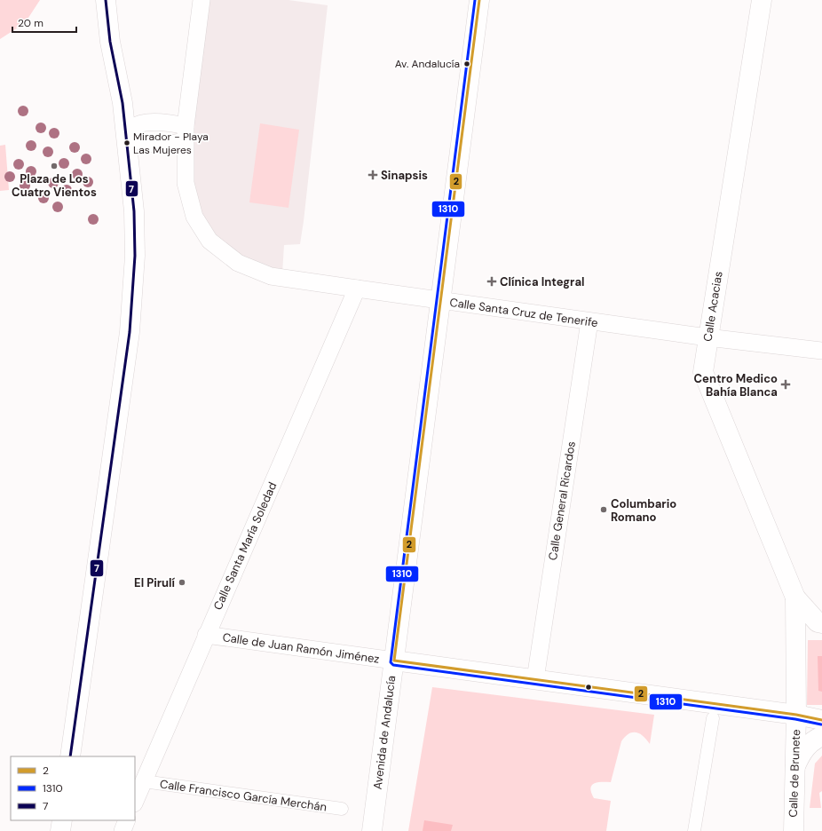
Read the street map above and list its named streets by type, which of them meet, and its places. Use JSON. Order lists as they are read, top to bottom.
{
  "streets": {
    "street": [
      "Calle Acacias",
      "Calle Santa Cruz de Tenerife",
      "Calle General Ricardos",
      "Calle Santa María Soledad",
      "Calle de Juan Ramón Jiménez",
      "Avenida de Andalucía",
      "Calle de Brunete",
      "Calle Francisco García Merchán"
    ]
  },
  "crossings": [
    ["Calle Acacias", "Calle Santa Cruz de Tenerife"],
    ["Calle Acacias", "Calle de Brunete"],
    ["Calle Santa Cruz de Tenerife", "Calle General Ricardos"],
    ["Calle Santa Cruz de Tenerife", "Calle Santa María Soledad"],
    ["Calle Santa Cruz de Tenerife", "Avenida de Andalucía"],
    ["Calle General Ricardos", "Calle de Juan Ramón Jiménez"],
    ["Calle Santa María Soledad", "Calle de Juan Ramón Jiménez"],
    ["Calle Santa María Soledad", "Calle Francisco García Merchán"],
    ["Calle de Juan Ramón Jiménez", "Avenida de Andalucía"],
    ["Calle de Juan Ramón Jiménez", "Calle de Brunete"]
  ],
  "places": {
    "other": [
      "Av. Andalucía",
      "Mirador - Playa Las Mujeres",
      "Plaza de Los Cuatro Vientos",
      "Columbario Romano",
      "El Pirulí"
    ],
    "health": ["Sinapsis", "Clínica Integral", "Centro Medico Bahía Blanca"]
  },
  "lines": ["transit line 2", "transit line 1310", "transit line 7"],
  "legend": ["2", "1310", "7"],
  "scale_bar": "20 m"
}
